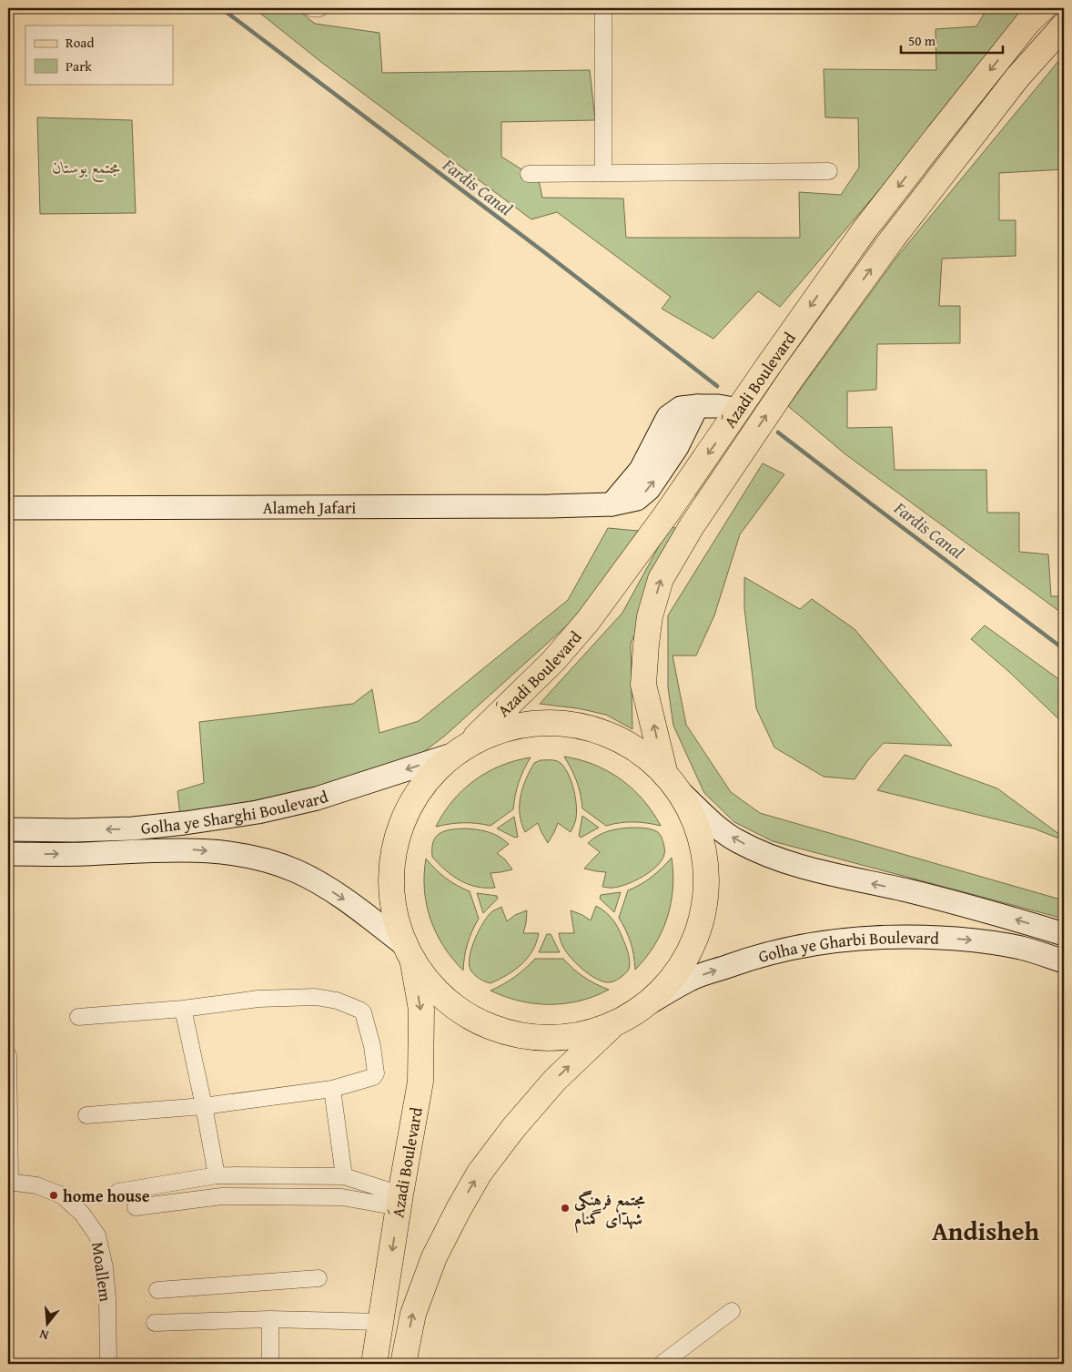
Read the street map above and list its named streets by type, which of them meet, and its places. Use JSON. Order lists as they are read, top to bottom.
{
  "streets": {
    "main road": [
      "َAzadi Boulevard",
      "Alameh Jafari",
      "Golha ye Sharghi Boulevard",
      "Golha ye Gharbi Boulevard"
    ],
    "street": ["Moallem"]
  },
  "crossings": [
    ["َAzadi Boulevard", "Alameh Jafari"],
    ["َAzadi Boulevard", "Golha ye Sharghi Boulevard"]
  ],
  "one_way": ["Golha ye Gharbi Boulevard"],
  "districts": ["Andisheh"],
  "water": ["Fardis Canal"],
  "parks": ["مجتمع بوستان"],
  "places": ["home house", "مجتمع فرهنگی شهدای گمنام"],
  "legend": ["Road", "Park"],
  "scale_bar": "50 m",
  "north": "bottom"
}
